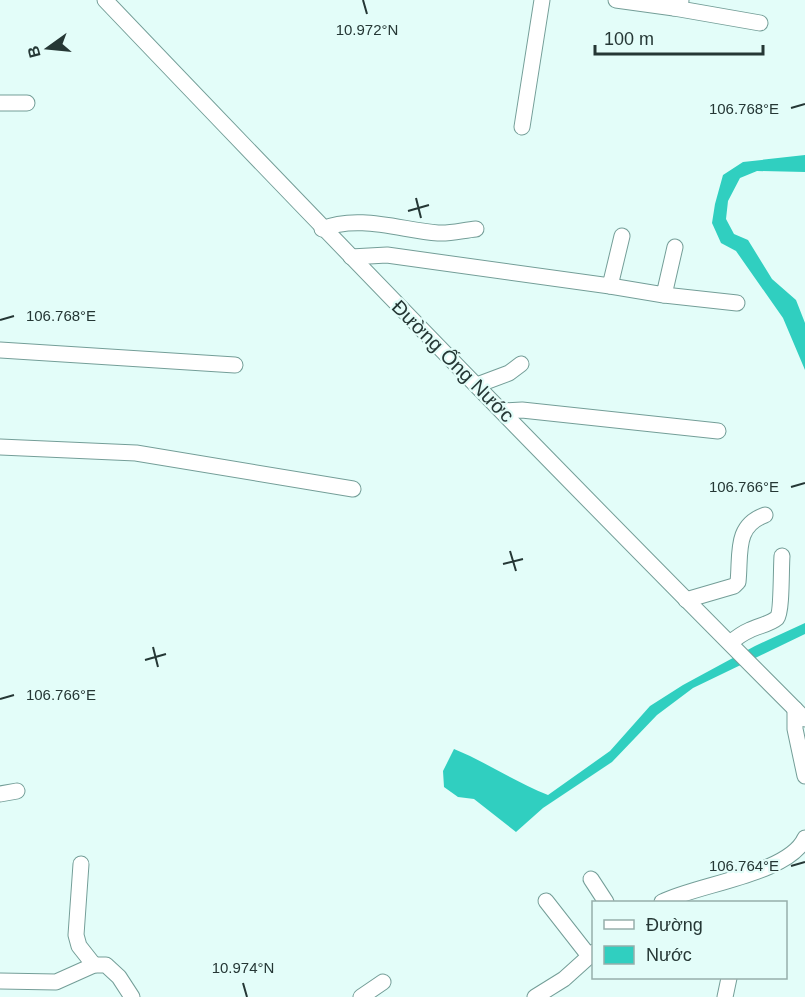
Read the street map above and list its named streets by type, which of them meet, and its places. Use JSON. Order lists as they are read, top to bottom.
{
  "streets": {
    "street": ["Đường Ống Nước"]
  },
  "legend": ["Đường", "Nước"],
  "scale_bar": "100 m",
  "north": "left",
  "coordinates": [
    "10.972°N",
    "106.768°E",
    "106.766°E",
    "106.764°E",
    "10.974°N"
  ]
}
